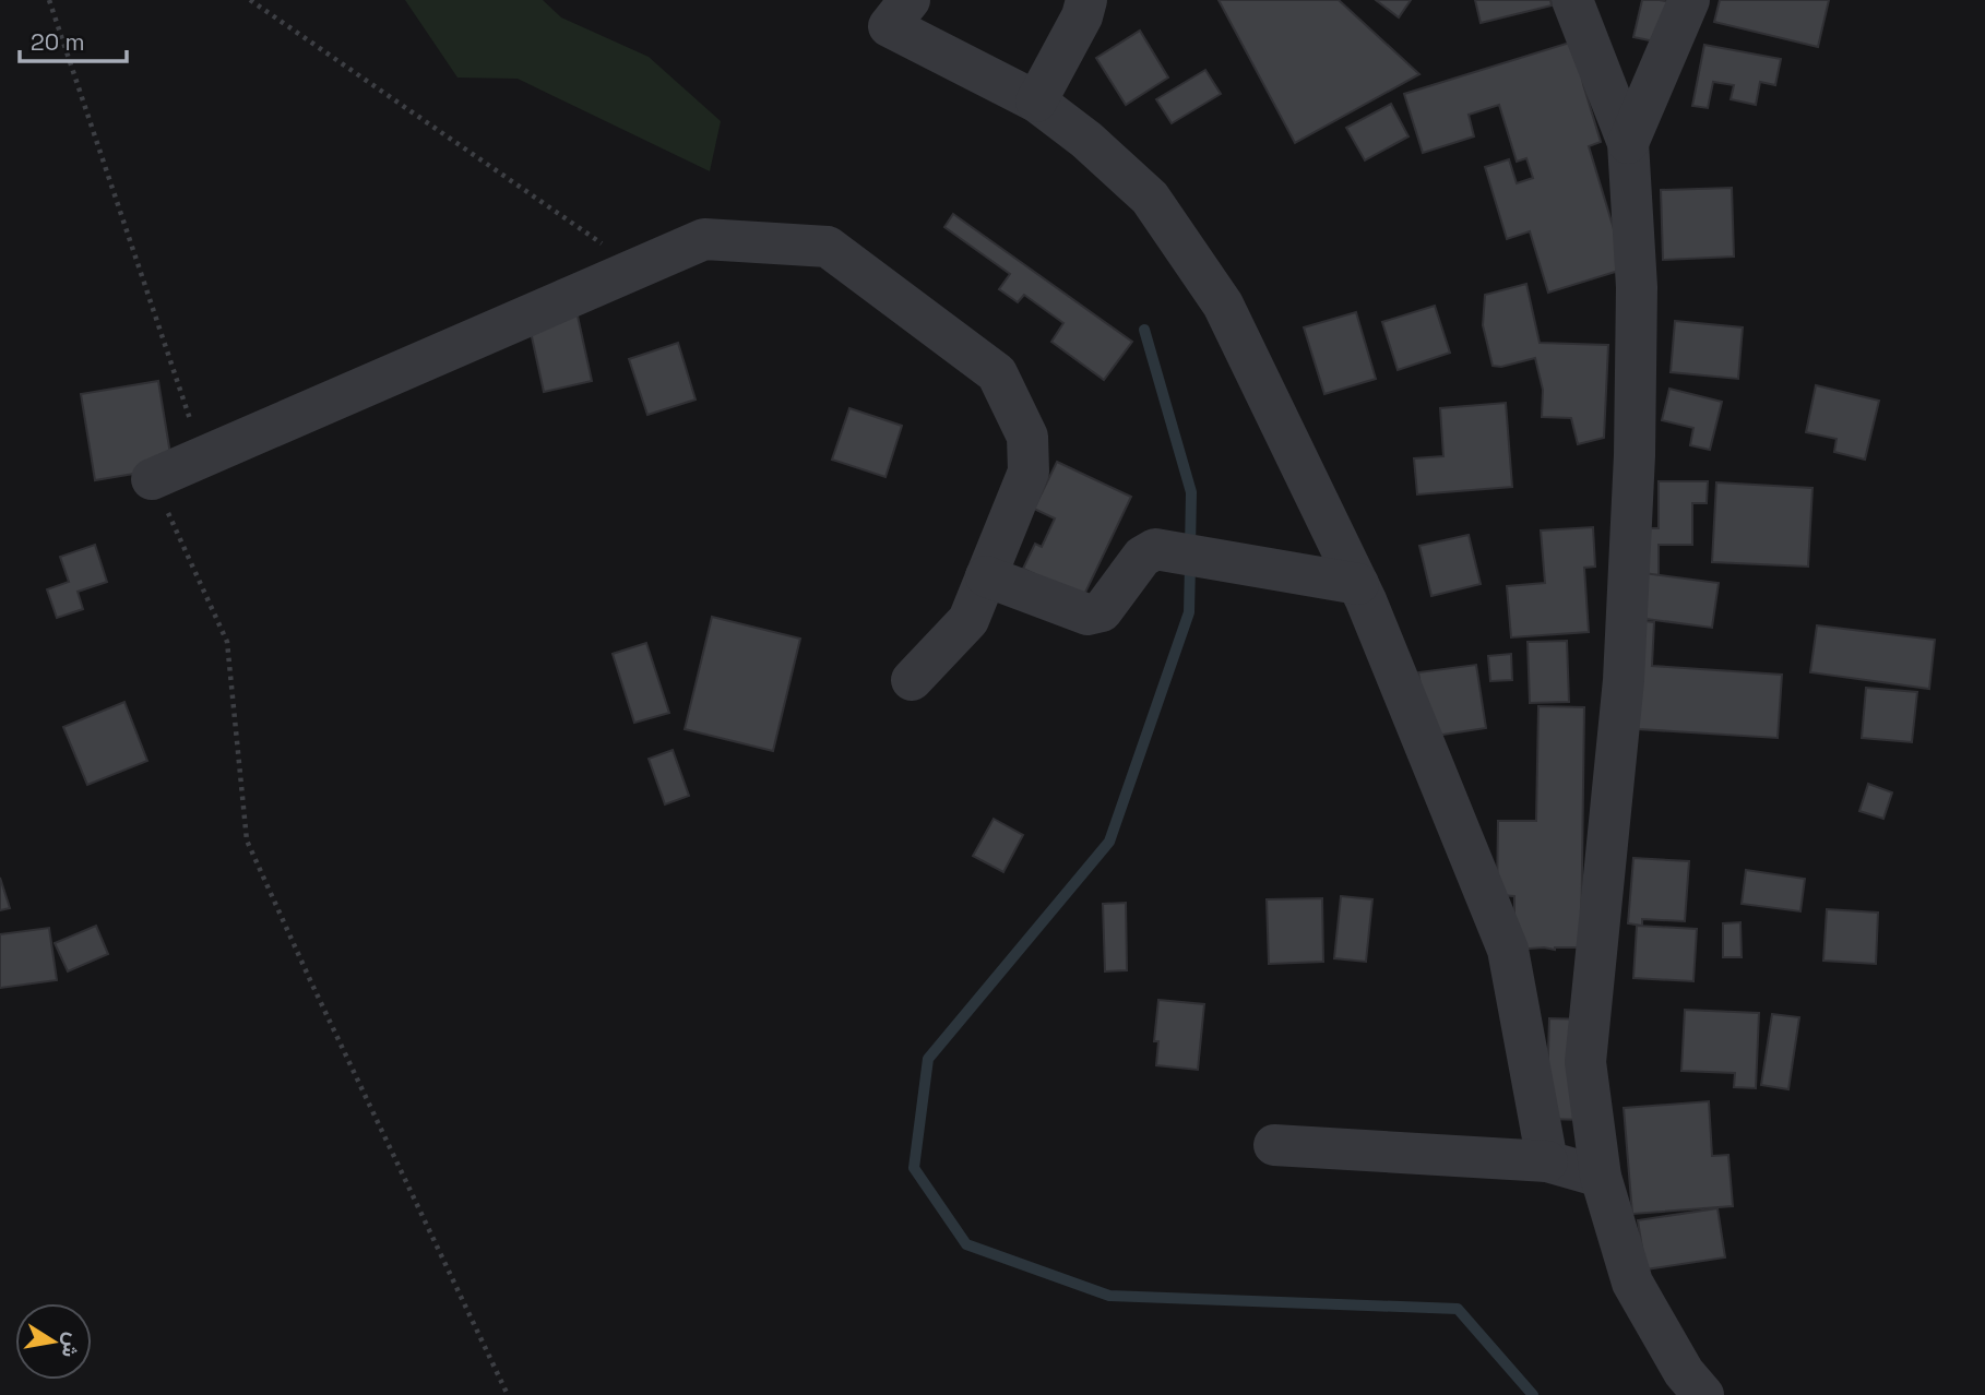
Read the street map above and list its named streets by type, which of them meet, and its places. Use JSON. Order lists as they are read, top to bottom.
{
  "scale_bar": "20 m",
  "north": "right"
}
